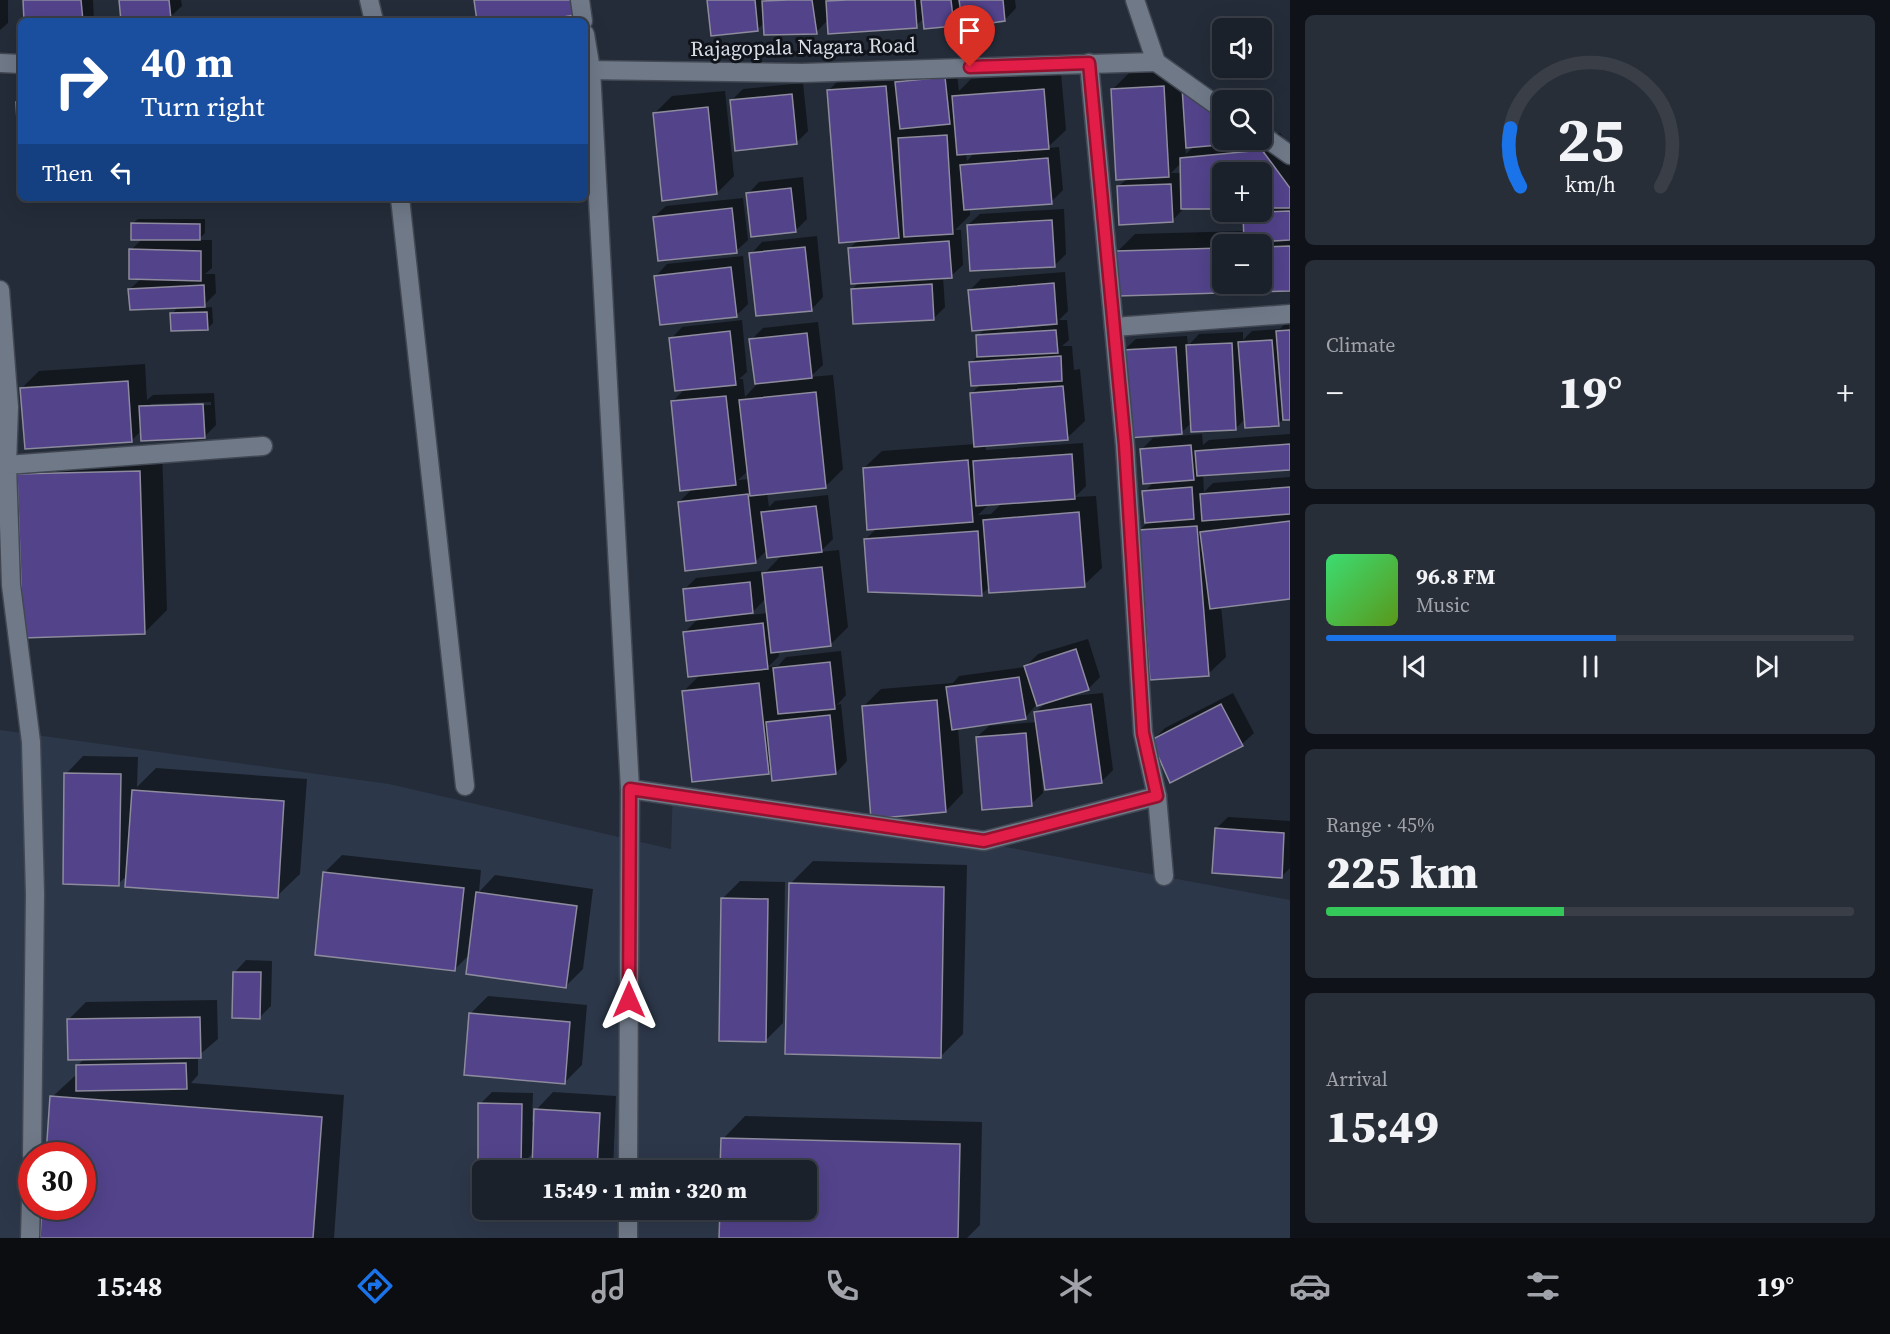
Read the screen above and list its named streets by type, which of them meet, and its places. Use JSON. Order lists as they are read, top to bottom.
{
  "streets": {
    "street": ["Rajagopala Nagara Road"]
  },
  "page": {
    "map_buttons": ["+", "−"],
    "turn": ["40 m", "Turn right"],
    "then": "Then",
    "tile": [
      "Climate",
      ["Range · 45%", "225 km"],
      ["Arrival", "15:49"]
    ],
    "heat": ["−", "19°", "+"],
    "song": ["96.8 FM", "Music"],
    "limit": "30",
    "trip": "15:49 · 1 min · 320 m",
    "tabs": ["15:48", "19°"],
    "gauge": ["25", "km/h"]
  }
}
